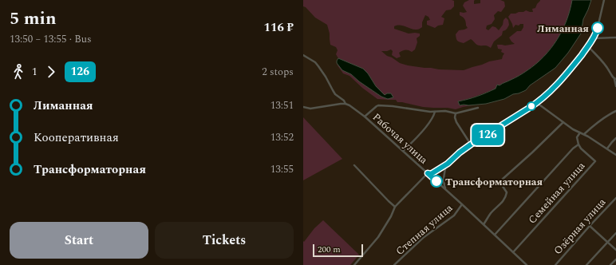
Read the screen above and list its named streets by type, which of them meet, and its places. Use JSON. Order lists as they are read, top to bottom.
{
  "streets": {
    "street": [
      "Рабочая улица",
      "Семейная улица",
      "Озёрная улица",
      "Степная улица"
    ]
  },
  "crossings": [
    ["Рабочая улица", "Семейная улица"],
    ["Рабочая улица", "Степная улица"]
  ],
  "places": ["Лиманная", "Трансформаторная"],
  "lines": ["bus line 126"],
  "scale_bar": "200 m",
  "page": {
    "heading": ["5 min", "13:50 – 13:55 · Bus", "116 ₽"],
    "on_map": "126",
    "legs": ["1", "126", "2 stops"],
    "list": [
      {
        "name": "Лиманная",
        "value": "13:51"
      },
      {
        "name": "Кооперативная",
        "value": "13:52"
      },
      {
        "name": "Трансформаторная",
        "value": "13:55"
      }
    ],
    "buttons": ["Start", "Tickets"],
    "scale": "200 m"
  }
}
